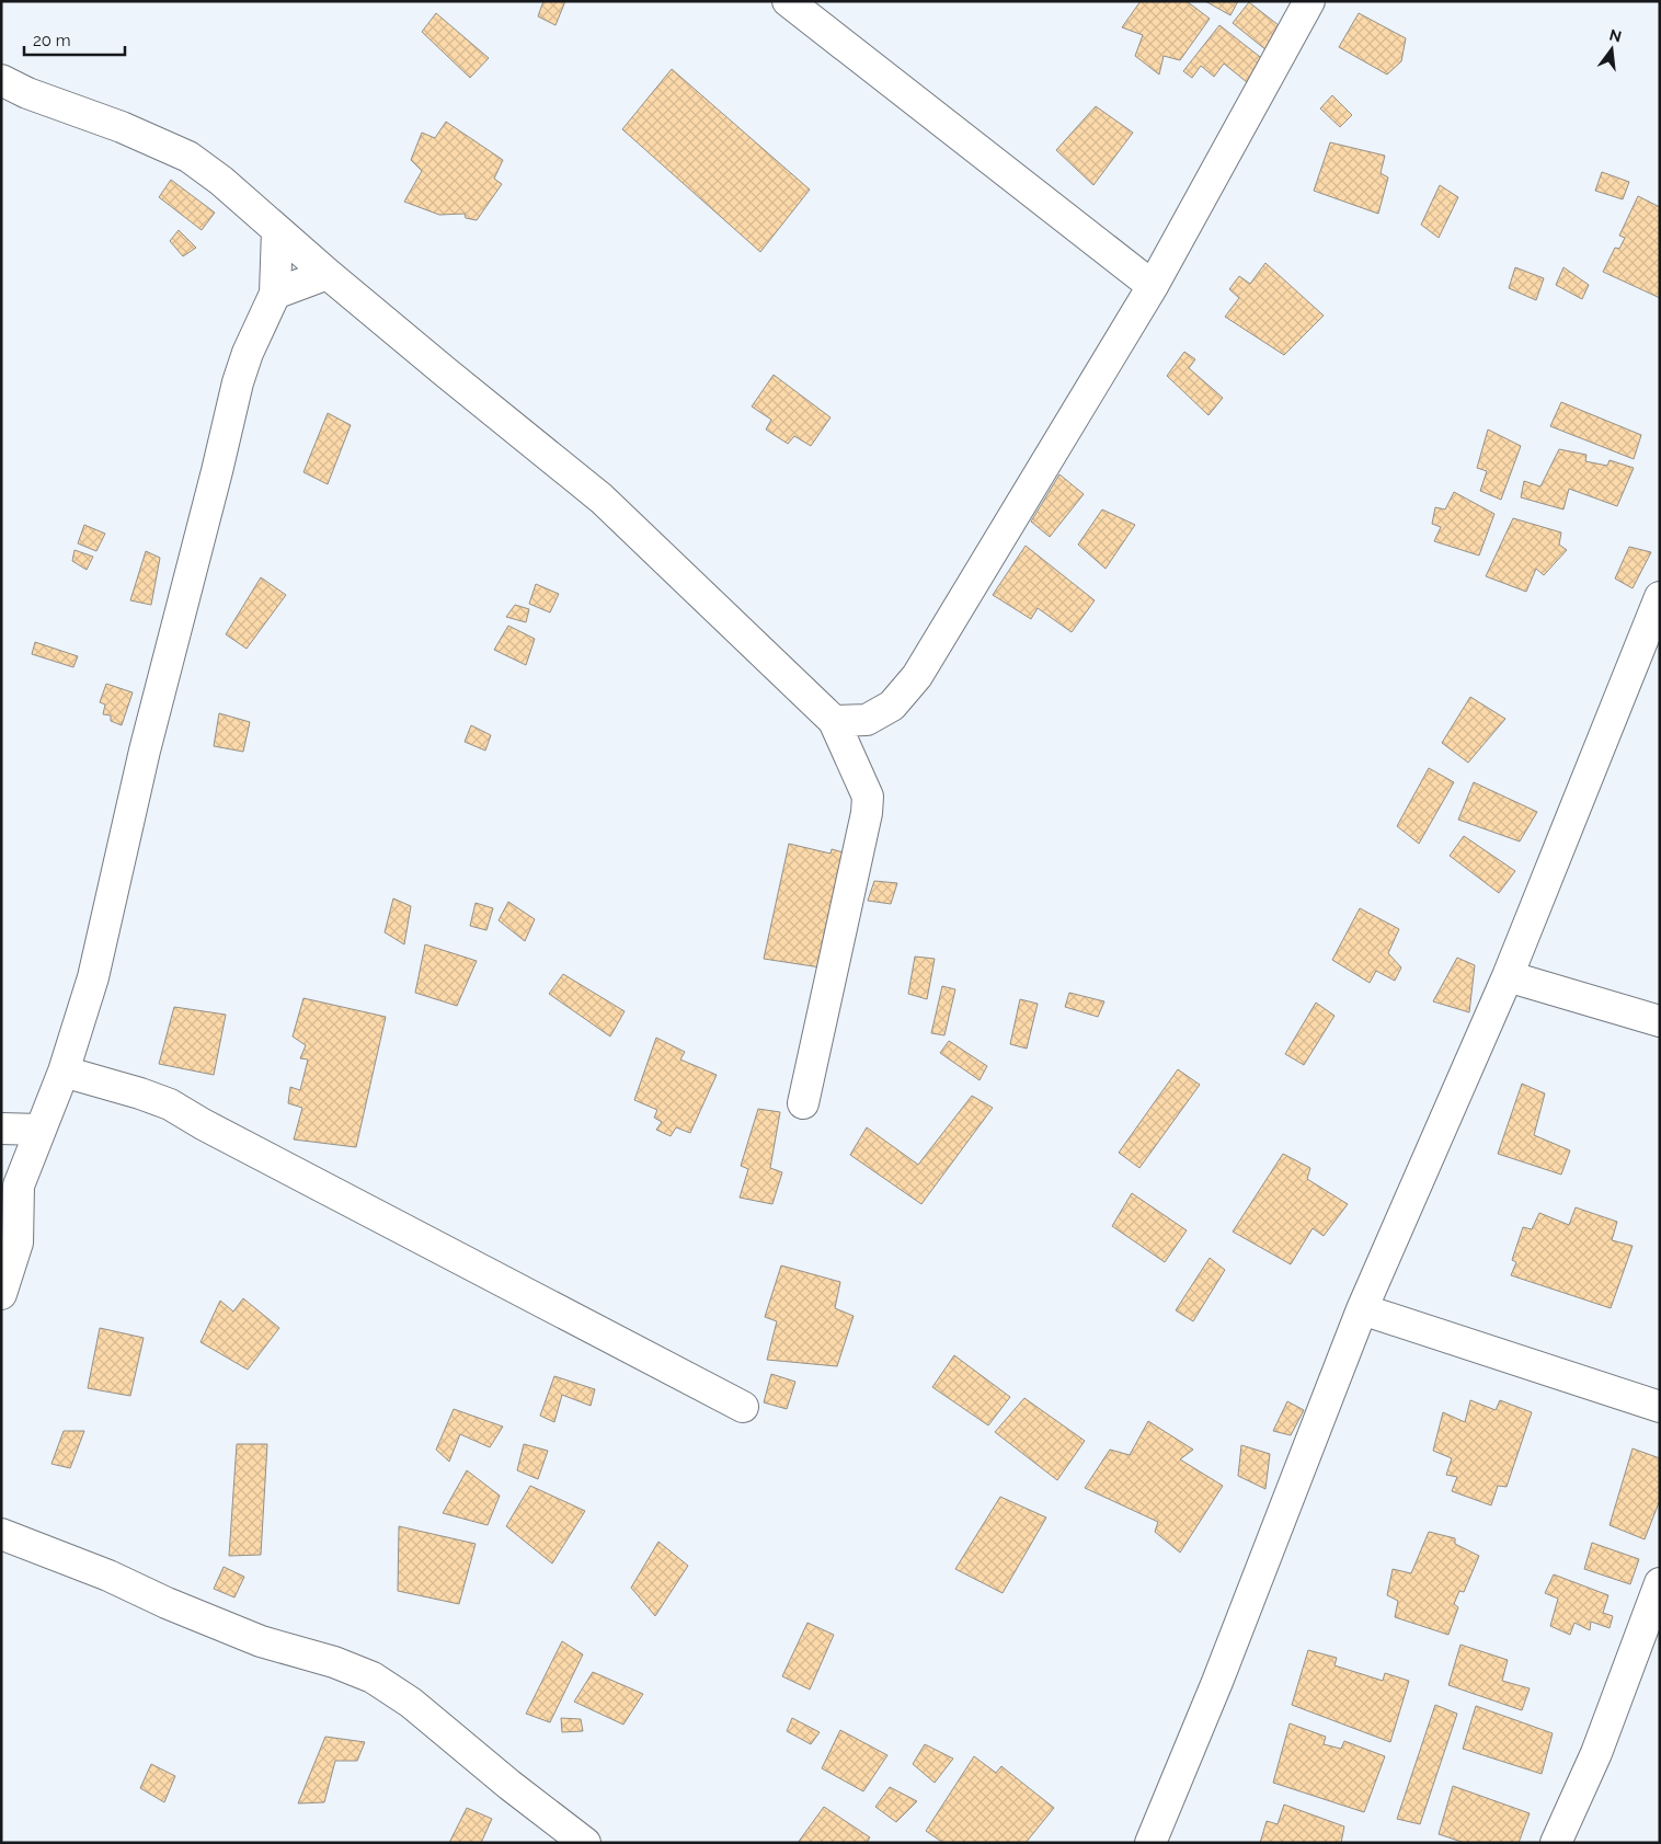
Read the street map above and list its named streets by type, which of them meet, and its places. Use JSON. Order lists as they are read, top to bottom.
{
  "scale_bar": "20 m",
  "north": "top"
}
